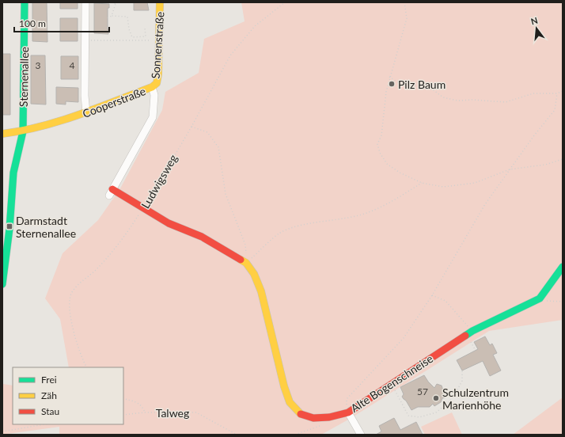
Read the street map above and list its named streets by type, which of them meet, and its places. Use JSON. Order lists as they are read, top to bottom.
{
  "streets": {
    "street": [
      "Sonnenstraße",
      "Sternenallee",
      "Cooperstraße",
      "Alte Bogenschneise"
    ],
    "path": ["Ludwigsweg", "Talweg"]
  },
  "crossings": [
    ["Sonnenstraße", "Cooperstraße"],
    ["Sternenallee", "Cooperstraße"],
    ["Cooperstraße", "Ludwigsweg"],
    ["Cooperstraße", "Alte Bogenschneise"],
    ["Ludwigsweg", "Alte Bogenschneise"]
  ],
  "places": {
    "other": ["Pilz Baum", "Schulzentrum Marienhöhe"],
    "transit": ["Darmstadt Sternenallee"]
  },
  "house_numbers": ["3", "4", "57"],
  "legend": ["Frei", "Zäh", "Stau"],
  "scale_bar": "100 m",
  "north": "top"
}
